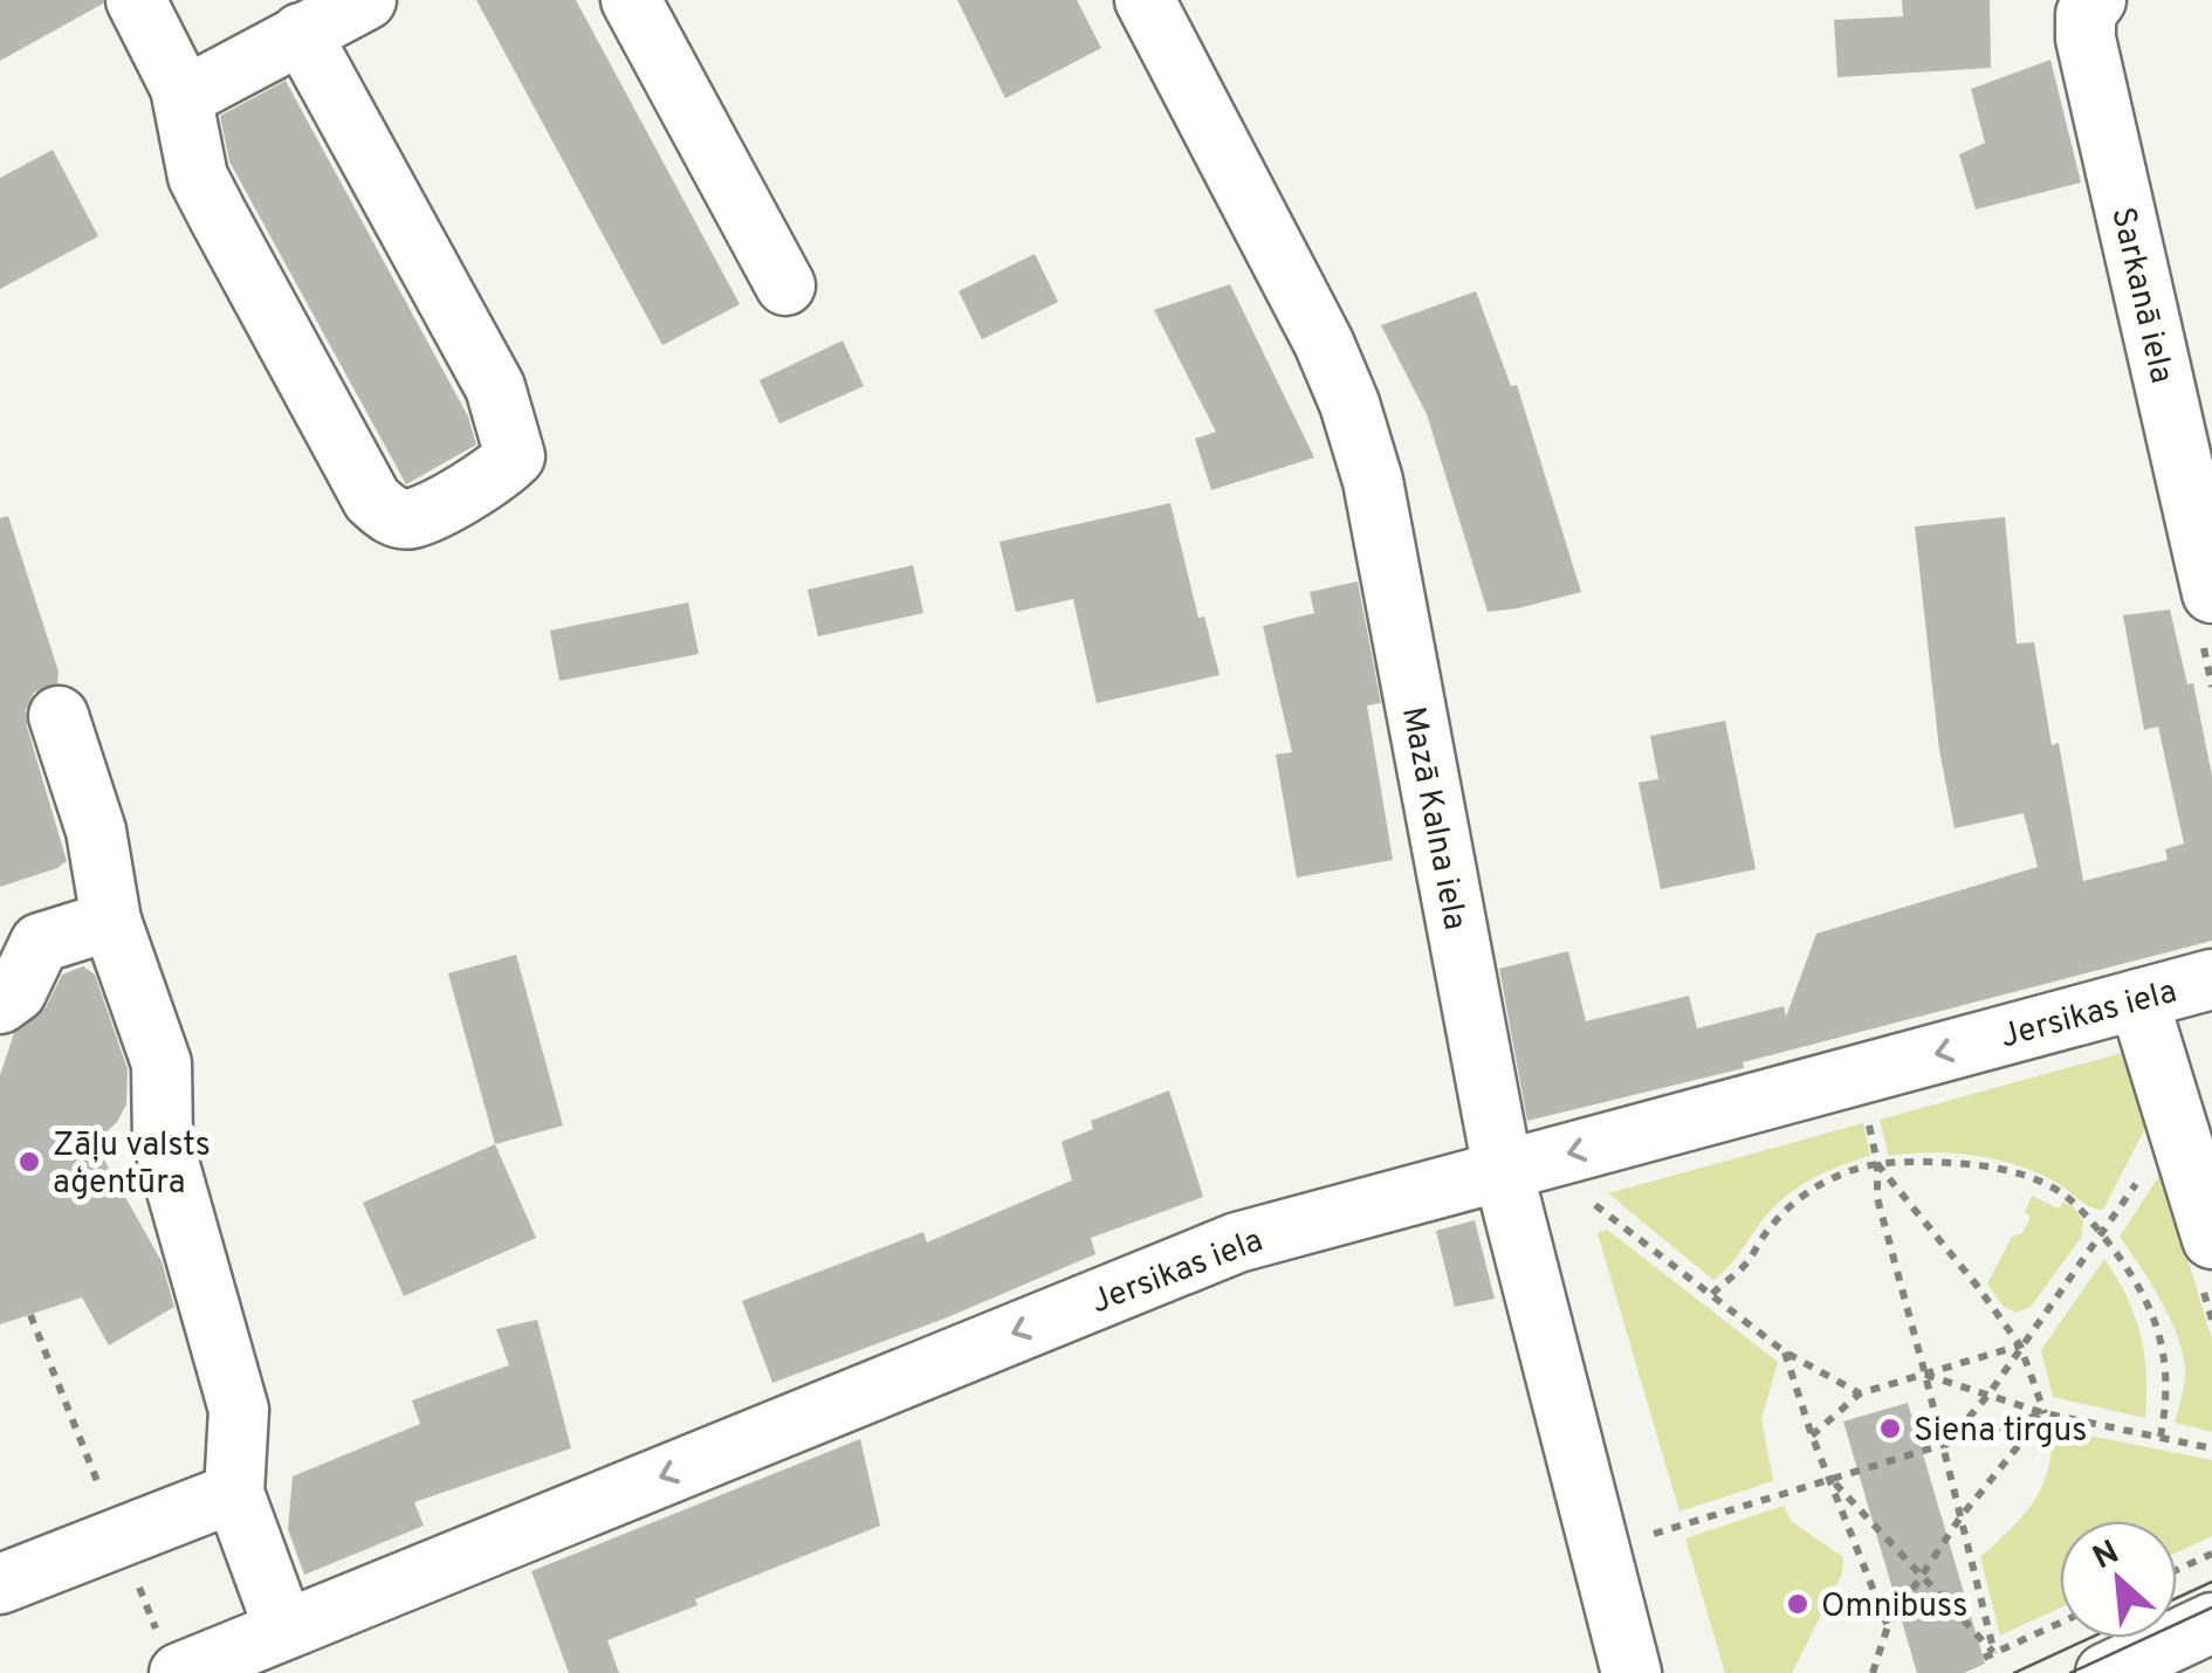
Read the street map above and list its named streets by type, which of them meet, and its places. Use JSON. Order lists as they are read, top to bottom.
{
  "streets": {
    "street": ["Sarkanā iela", "Mazā Kalna iela", "Jersikas iela"]
  },
  "crossings": [
    ["Mazā Kalna iela", "Jersikas iela"]
  ],
  "one_way": ["Jersikas iela"],
  "places": ["Zāļu valsts aģentūra", "Siena tirgus", "Omnibuss"],
  "north": "top left"
}
